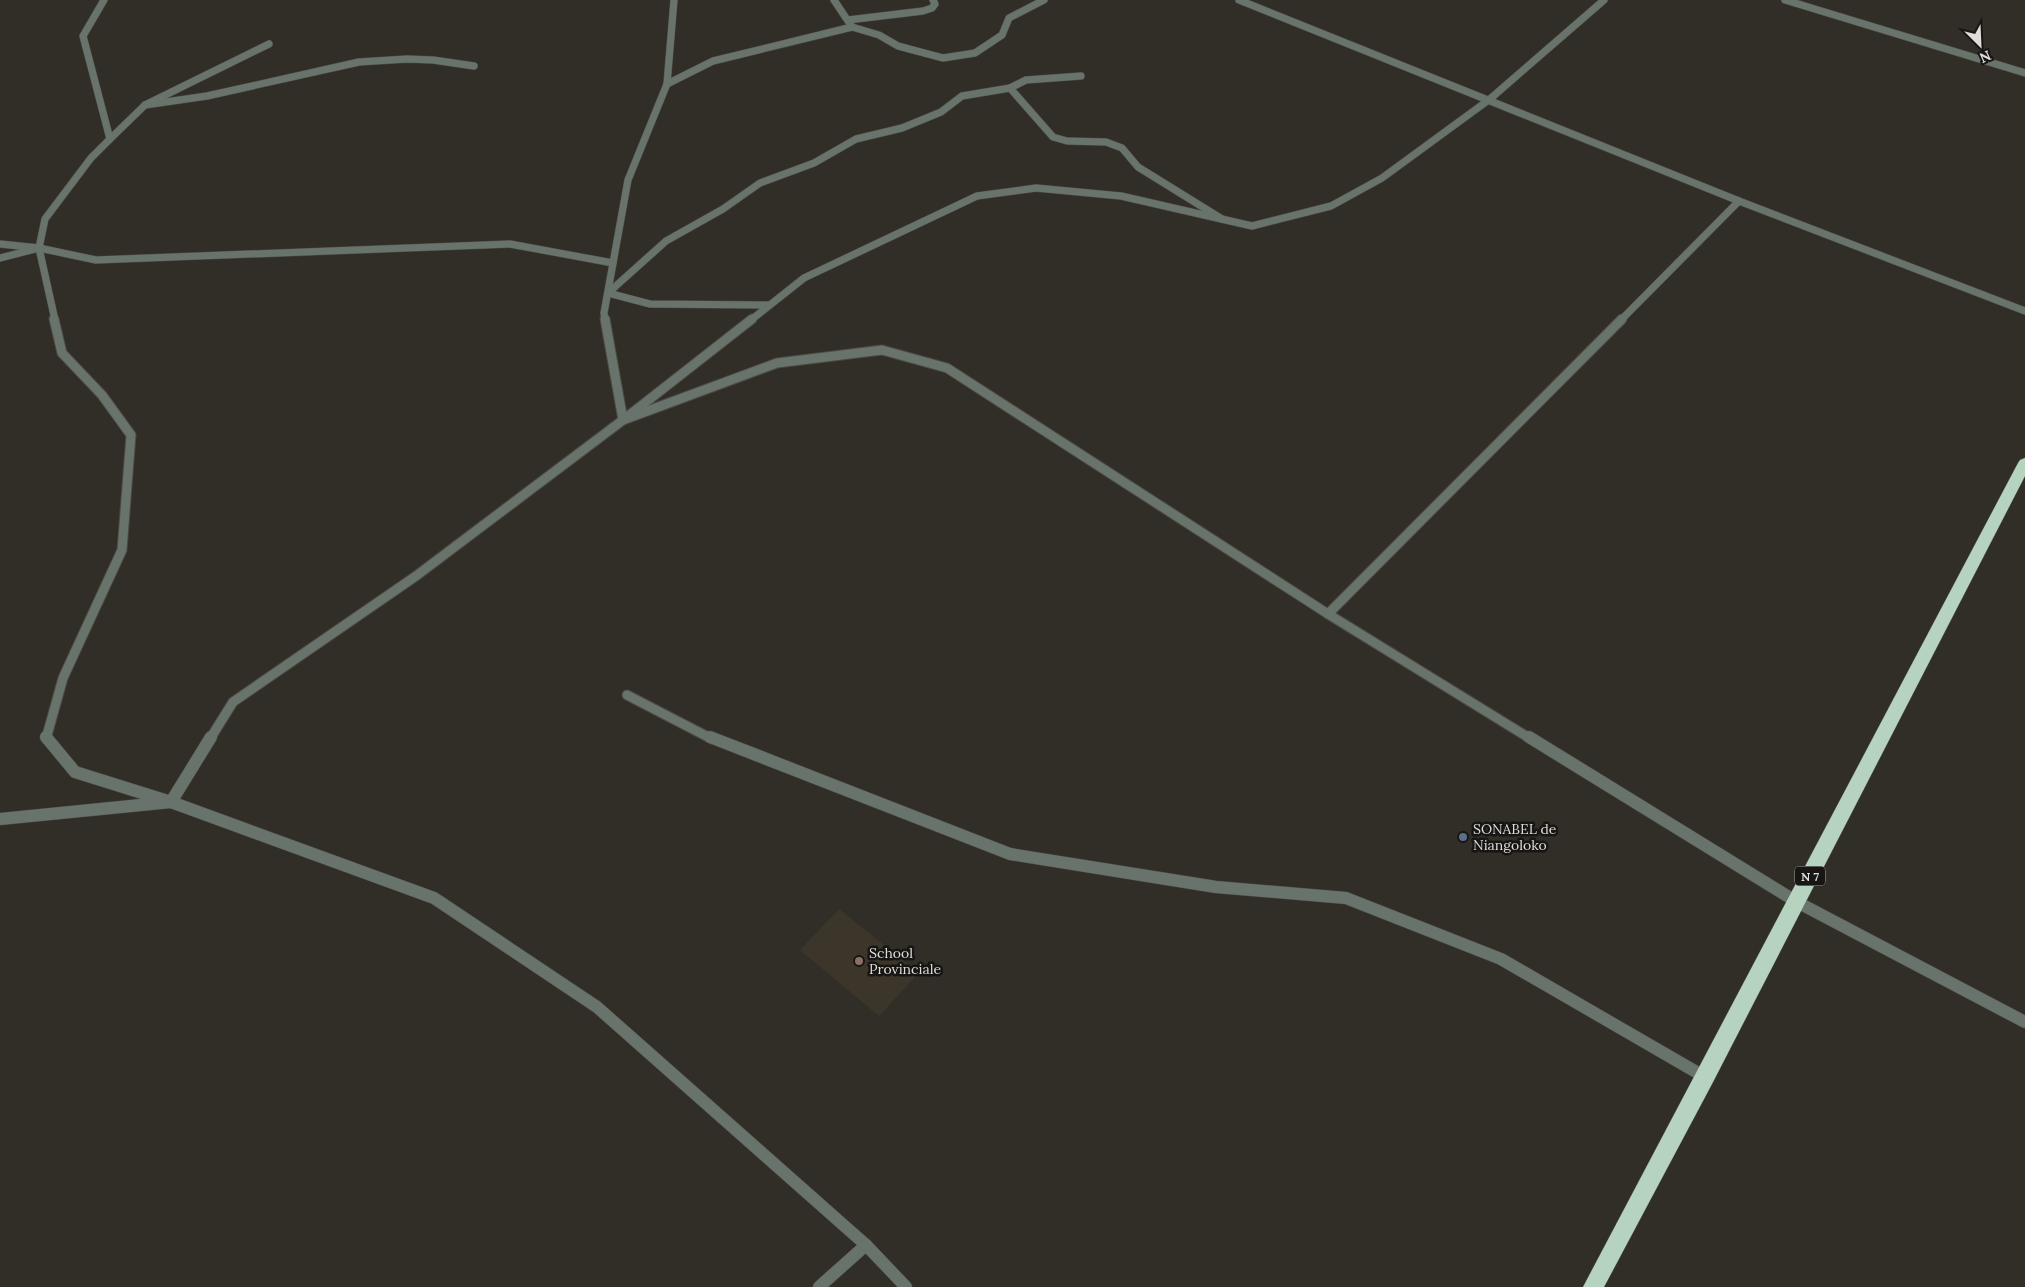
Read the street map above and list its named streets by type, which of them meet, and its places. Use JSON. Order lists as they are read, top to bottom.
{
  "streets": {
    "highway": ["N 7"]
  },
  "places": ["SONABEL de Niangoloko", "School Provinciale"],
  "north": "bottom right"
}
